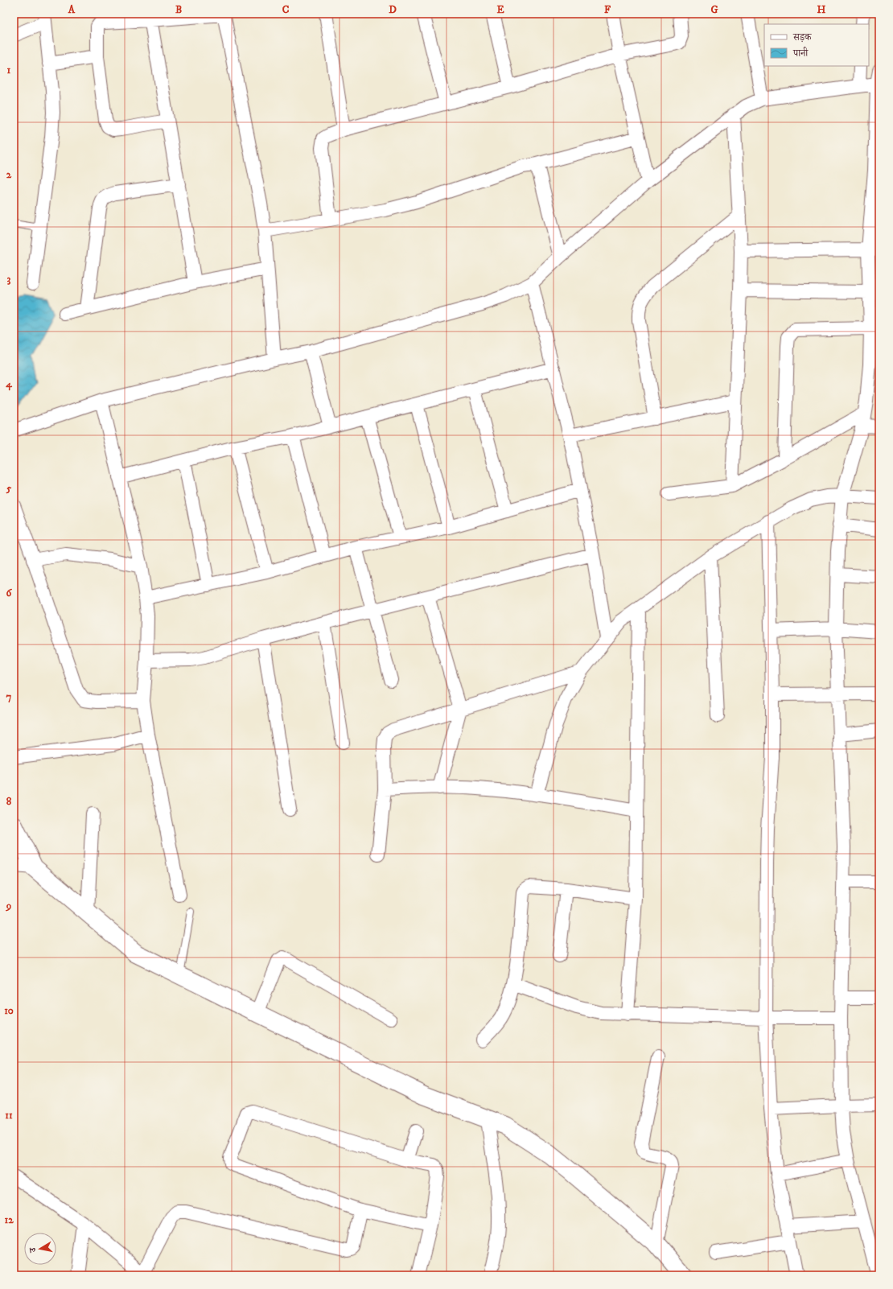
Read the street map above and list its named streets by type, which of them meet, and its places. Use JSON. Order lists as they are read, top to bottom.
{
  "legend": ["सड़क", "पानी"],
  "north": "left",
  "grid": {
    "columns": [
      "A",
      "B",
      "C",
      "D",
      "E",
      "F",
      "G",
      "H"
    ],
    "rows": [
      "1",
      "2",
      "3",
      "4",
      "5",
      "6",
      "7",
      "8",
      "9",
      "10",
      "11",
      "12"
    ]
  }
}
